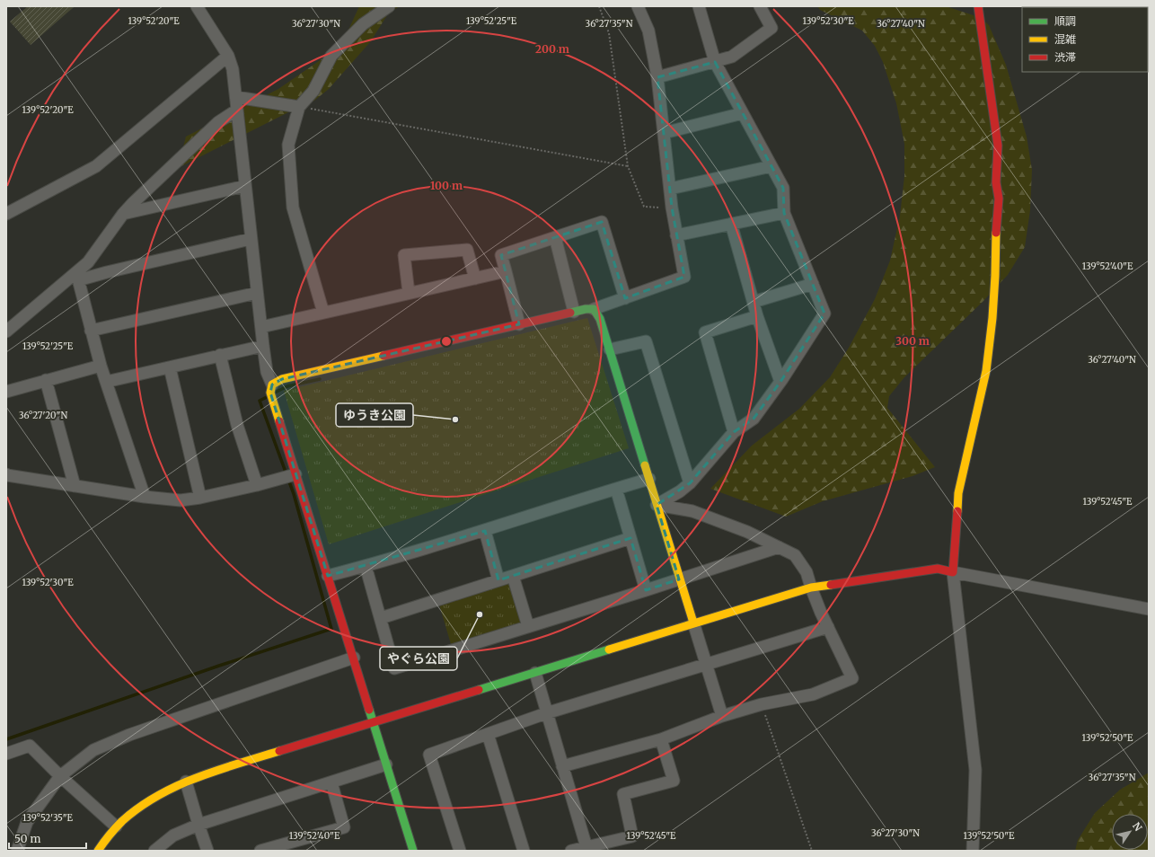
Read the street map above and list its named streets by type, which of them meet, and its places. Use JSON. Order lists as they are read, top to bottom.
{
  "places": ["ゆうき公園", "やぐら公園"],
  "legend": ["順調", "混雑", "渋滞"],
  "scale_bar": "50 m",
  "north": "top right",
  "coordinates": [
    "139°52'20\"E",
    "139°52'25\"E",
    "139°52'30\"E",
    "36°27'30\"N",
    "36°27'35\"N",
    "36°27'40\"N",
    "139°52'40\"E",
    "36°27'20\"N",
    "139°52'45\"E",
    "139°52'50\"E",
    "139°52'35\"E"
  ],
  "rings": ["200 m", "100 m", "300 m"]
}
